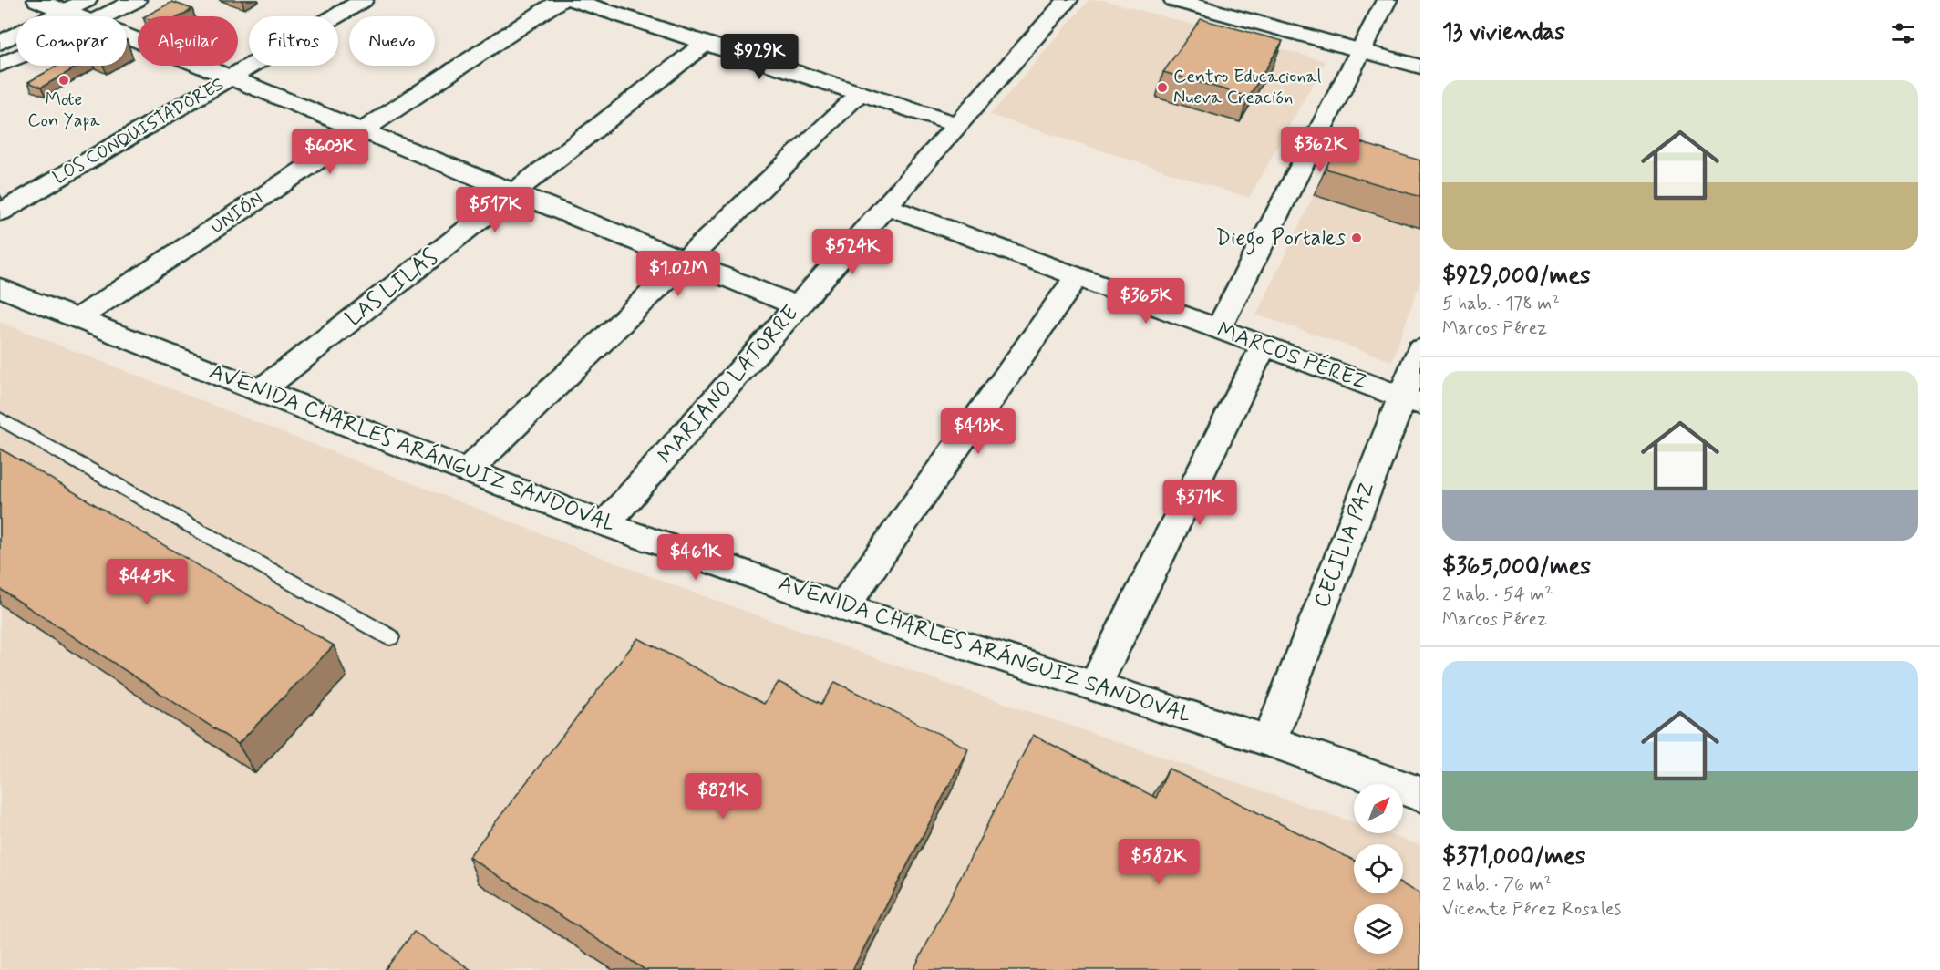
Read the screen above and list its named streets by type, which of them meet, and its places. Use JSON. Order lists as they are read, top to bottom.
{
  "streets": {
    "street": [
      "LOS CONQUISTADORES",
      "UNIÓN",
      "LAS LILAS",
      "MARCOS PÉREZ",
      "MARIANO LATORRE",
      "AVENIDA CHARLES ARÁNGUIZ SANDOVAL",
      "CECILIA PAZ"
    ]
  },
  "crossings": [
    ["UNIÓN", "AVENIDA CHARLES ARÁNGUIZ SANDOVAL"],
    ["LAS LILAS", "AVENIDA CHARLES ARÁNGUIZ SANDOVAL"],
    ["MARCOS PÉREZ", "MARIANO LATORRE"],
    ["MARCOS PÉREZ", "CECILIA PAZ"],
    ["MARIANO LATORRE", "AVENIDA CHARLES ARÁNGUIZ SANDOVAL"],
    ["AVENIDA CHARLES ARÁNGUIZ SANDOVAL", "CECILIA PAZ"]
  ],
  "places": ["Mote Con Yapa", "Centro Educacional Nueva Creación", "Diego Portales"],
  "north": "top right",
  "page": {
    "heading": "13 viviendas",
    "chip": [
      "Comprar",
      "Alquilar",
      "Filtros",
      "Nuevo"
    ],
    "price": [
      "$929K",
      "$362K",
      "$603K",
      "$517K",
      "$524K",
      "$1.02M",
      "$365K",
      "$413K",
      "$371K",
      "$461K",
      "$445K",
      "$821K",
      "$582K"
    ],
    "list": [
      {
        "name": "$929,000/mes",
        "note": "5 hab. · 178 m² · Marcos Pérez"
      },
      {
        "name": "$365,000/mes",
        "note": "2 hab. · 54 m² · Marcos Pérez"
      },
      {
        "name": "$371,000/mes",
        "note": "2 hab. · 76 m² · Vicente Pérez Rosales"
      }
    ]
  }
}
